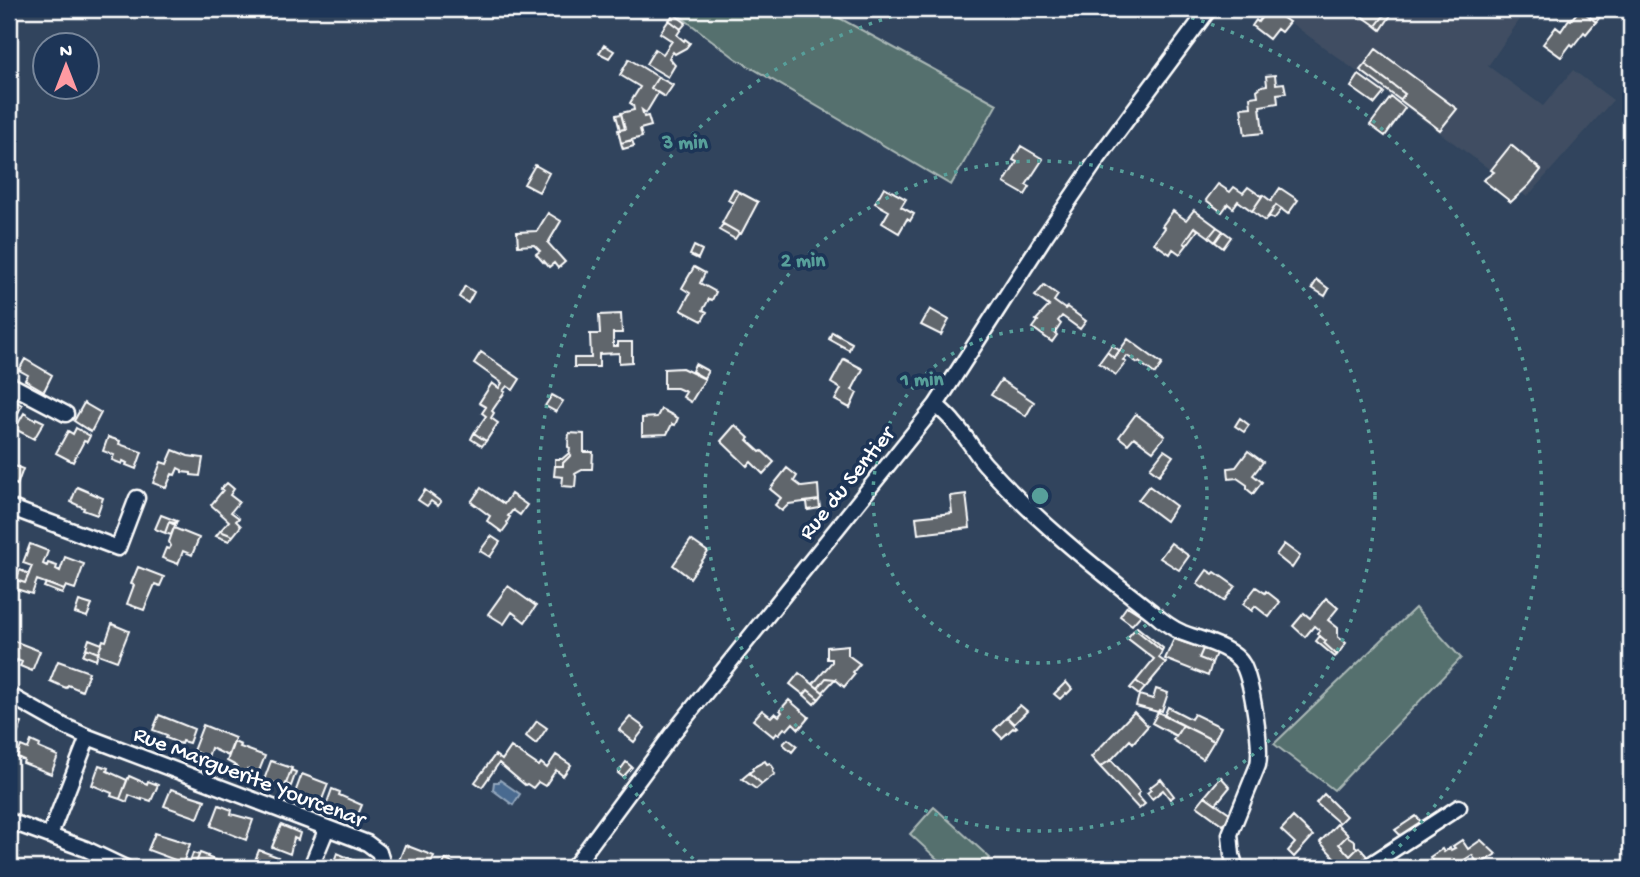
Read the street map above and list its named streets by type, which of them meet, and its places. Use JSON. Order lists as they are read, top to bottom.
{
  "streets": {
    "street": ["Rue du Sentier", "Rue Marguerite Yourcenar"]
  },
  "north": "top",
  "rings": ["3 min", "2 min", "1 min"]
}
